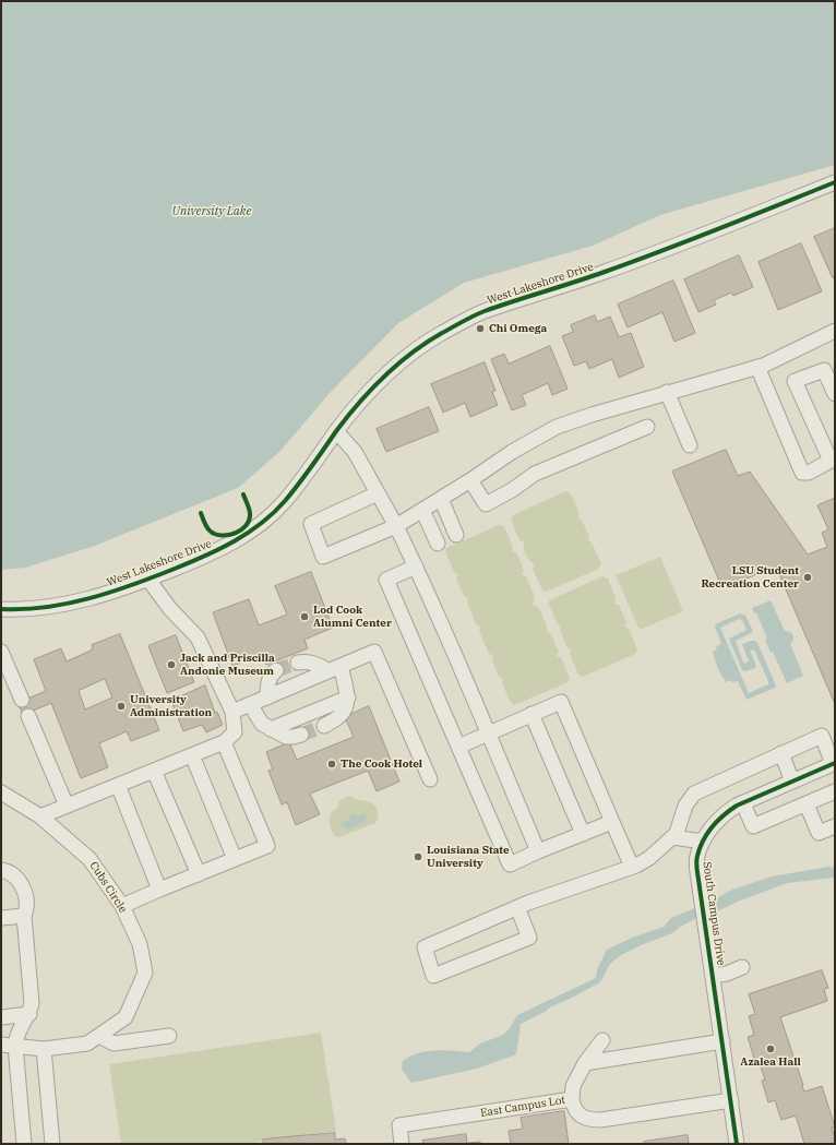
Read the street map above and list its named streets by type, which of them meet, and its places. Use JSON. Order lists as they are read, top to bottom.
{
  "streets": {
    "street": [
      "West Lakeshore Drive",
      "Cubs Circle",
      "South Campus Drive",
      "East Campus Lot"
    ]
  },
  "crossings": [
    ["South Campus Drive", "East Campus Lot"]
  ],
  "water": ["University Lake"],
  "places": [
    "Chi Omega",
    "LSU Student Recreation Center",
    "Lod Cook Alumni Center",
    "Jack and Priscilla Andonie Museum",
    "University Administration",
    "The Cook Hotel",
    "Louisiana State University",
    "Azalea Hall"
  ]
}
